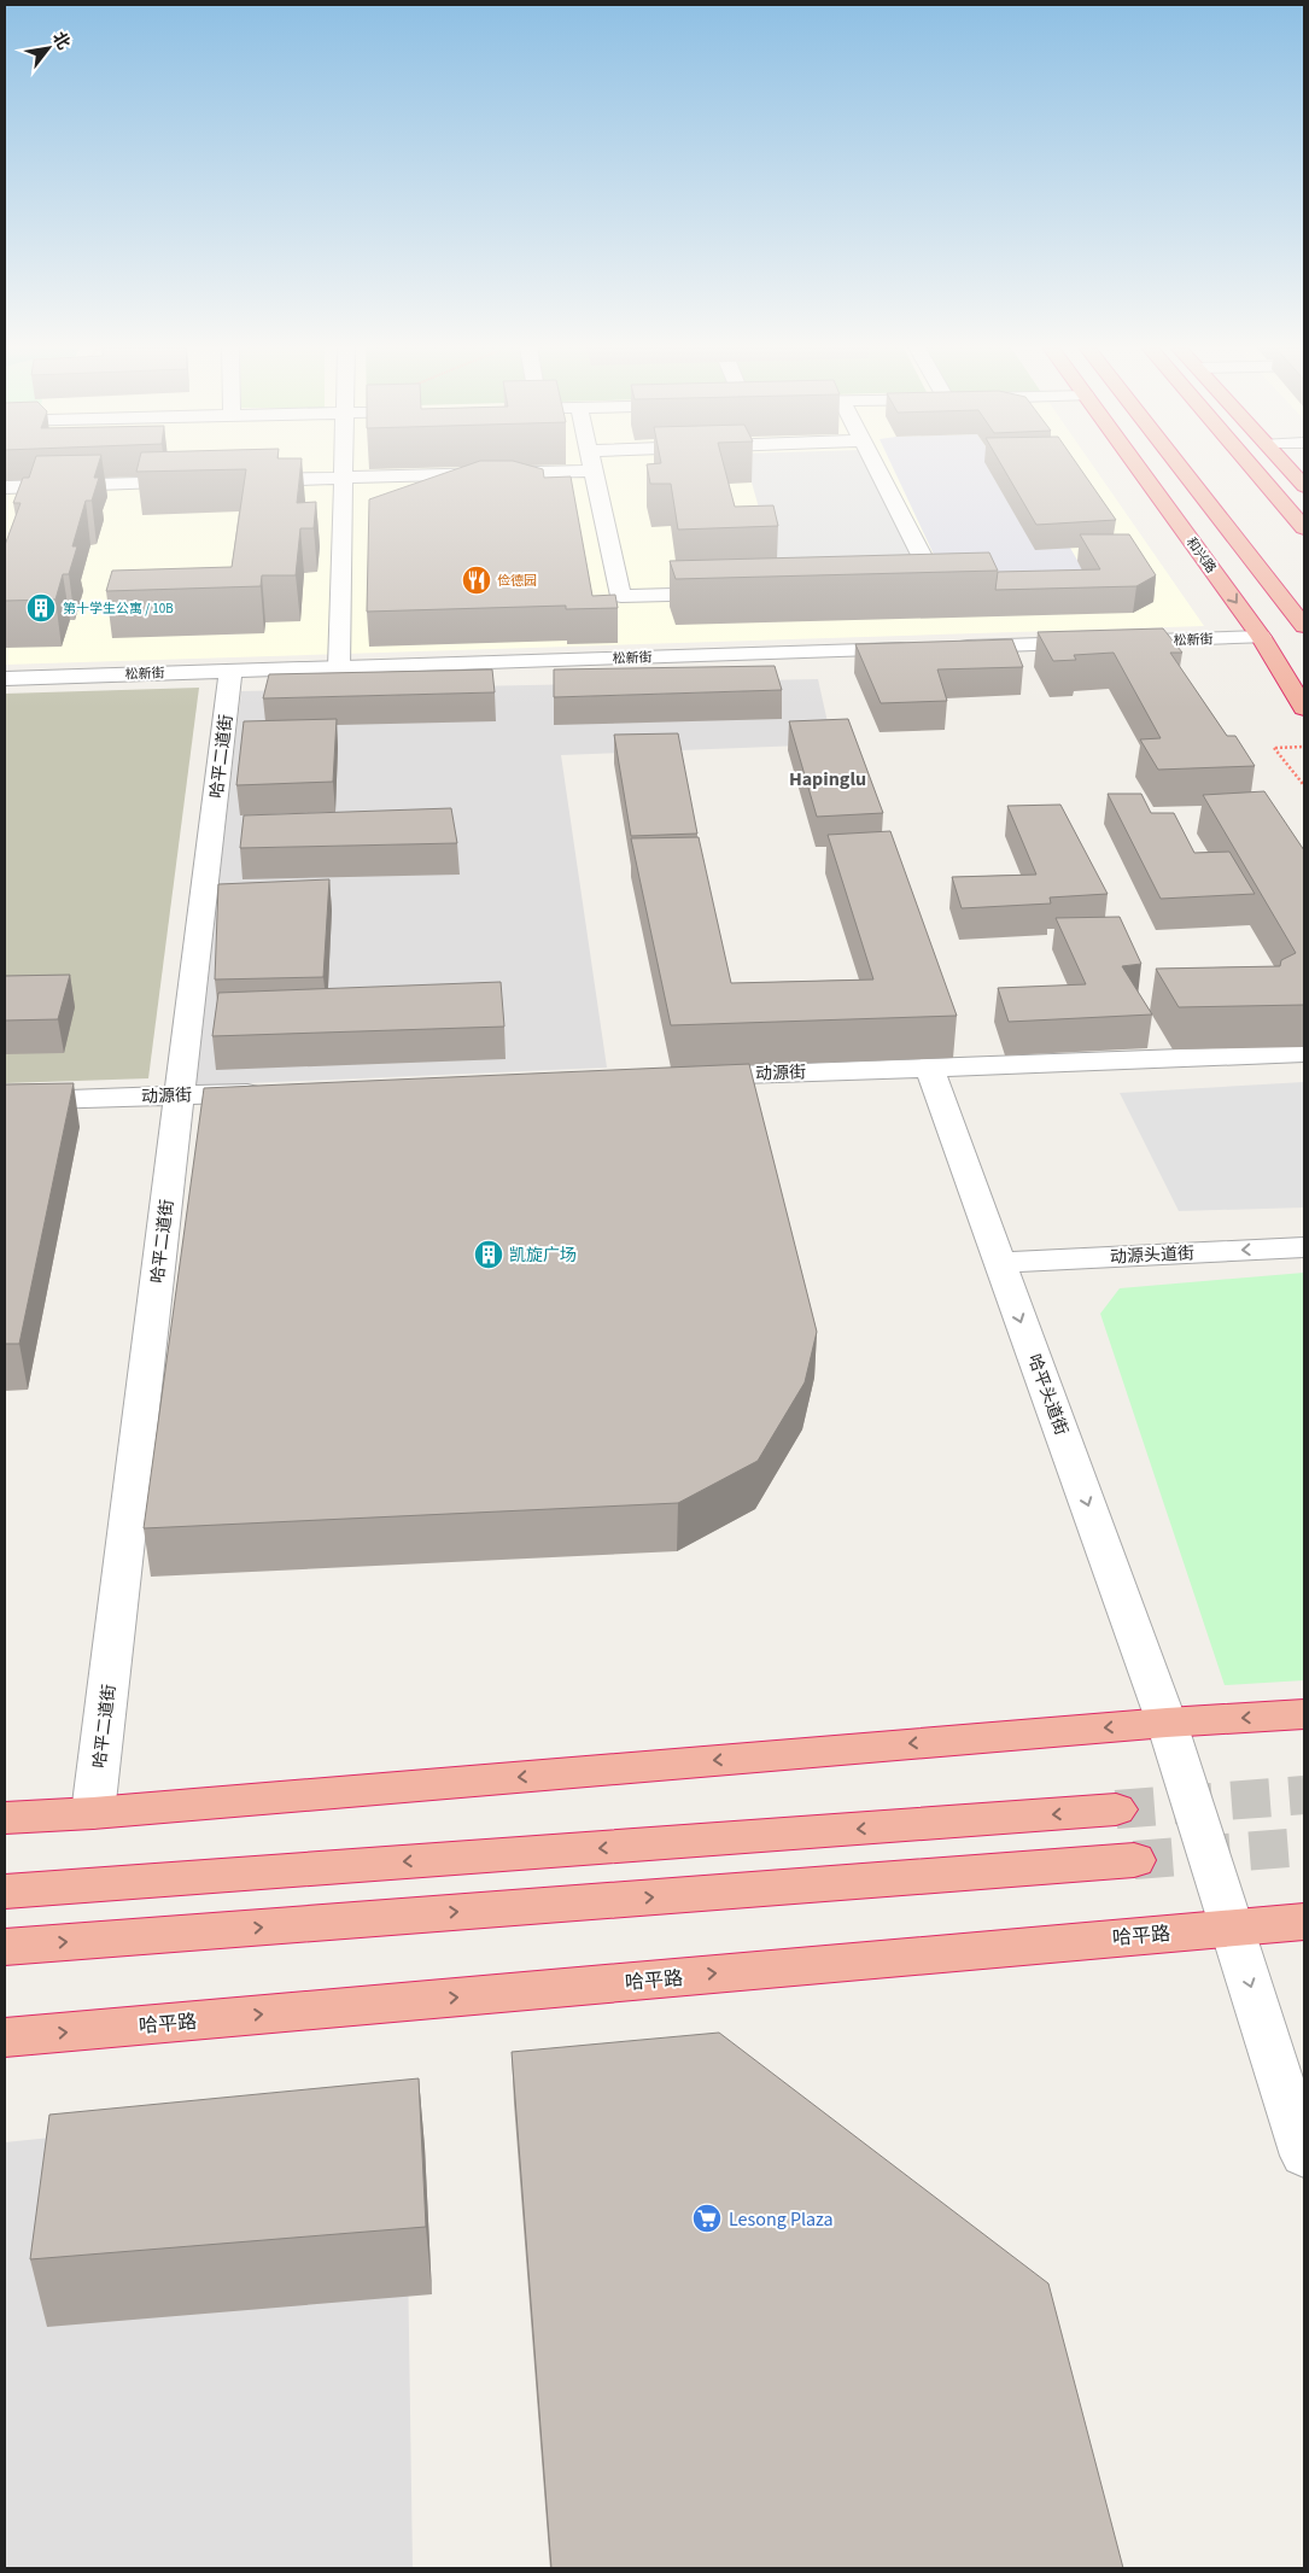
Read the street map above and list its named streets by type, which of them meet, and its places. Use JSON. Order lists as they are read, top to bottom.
{
  "streets": {
    "highway": ["和兴路", "哈平路"],
    "street": [
      "松新街",
      "哈平二道街",
      "动源街",
      "动源头道街",
      "哈平头道街"
    ]
  },
  "crossings": [
    ["和兴路", "松新街"],
    ["松新街", "哈平二道街"],
    ["哈平二道街", "动源街"],
    ["动源街", "哈平头道街"],
    ["动源头道街", "哈平头道街"],
    ["哈平头道街", "哈平路"]
  ],
  "one_way": ["动源头道街", "哈平头道街"],
  "districts": ["Hapinglu"],
  "places": {
    "restaurant": ["俭德园"],
    "building": ["第十学生公寓 / 10B", "凯旋广场"],
    "supermarket": ["Lesong Plaza"]
  },
  "north": "top right"
}
